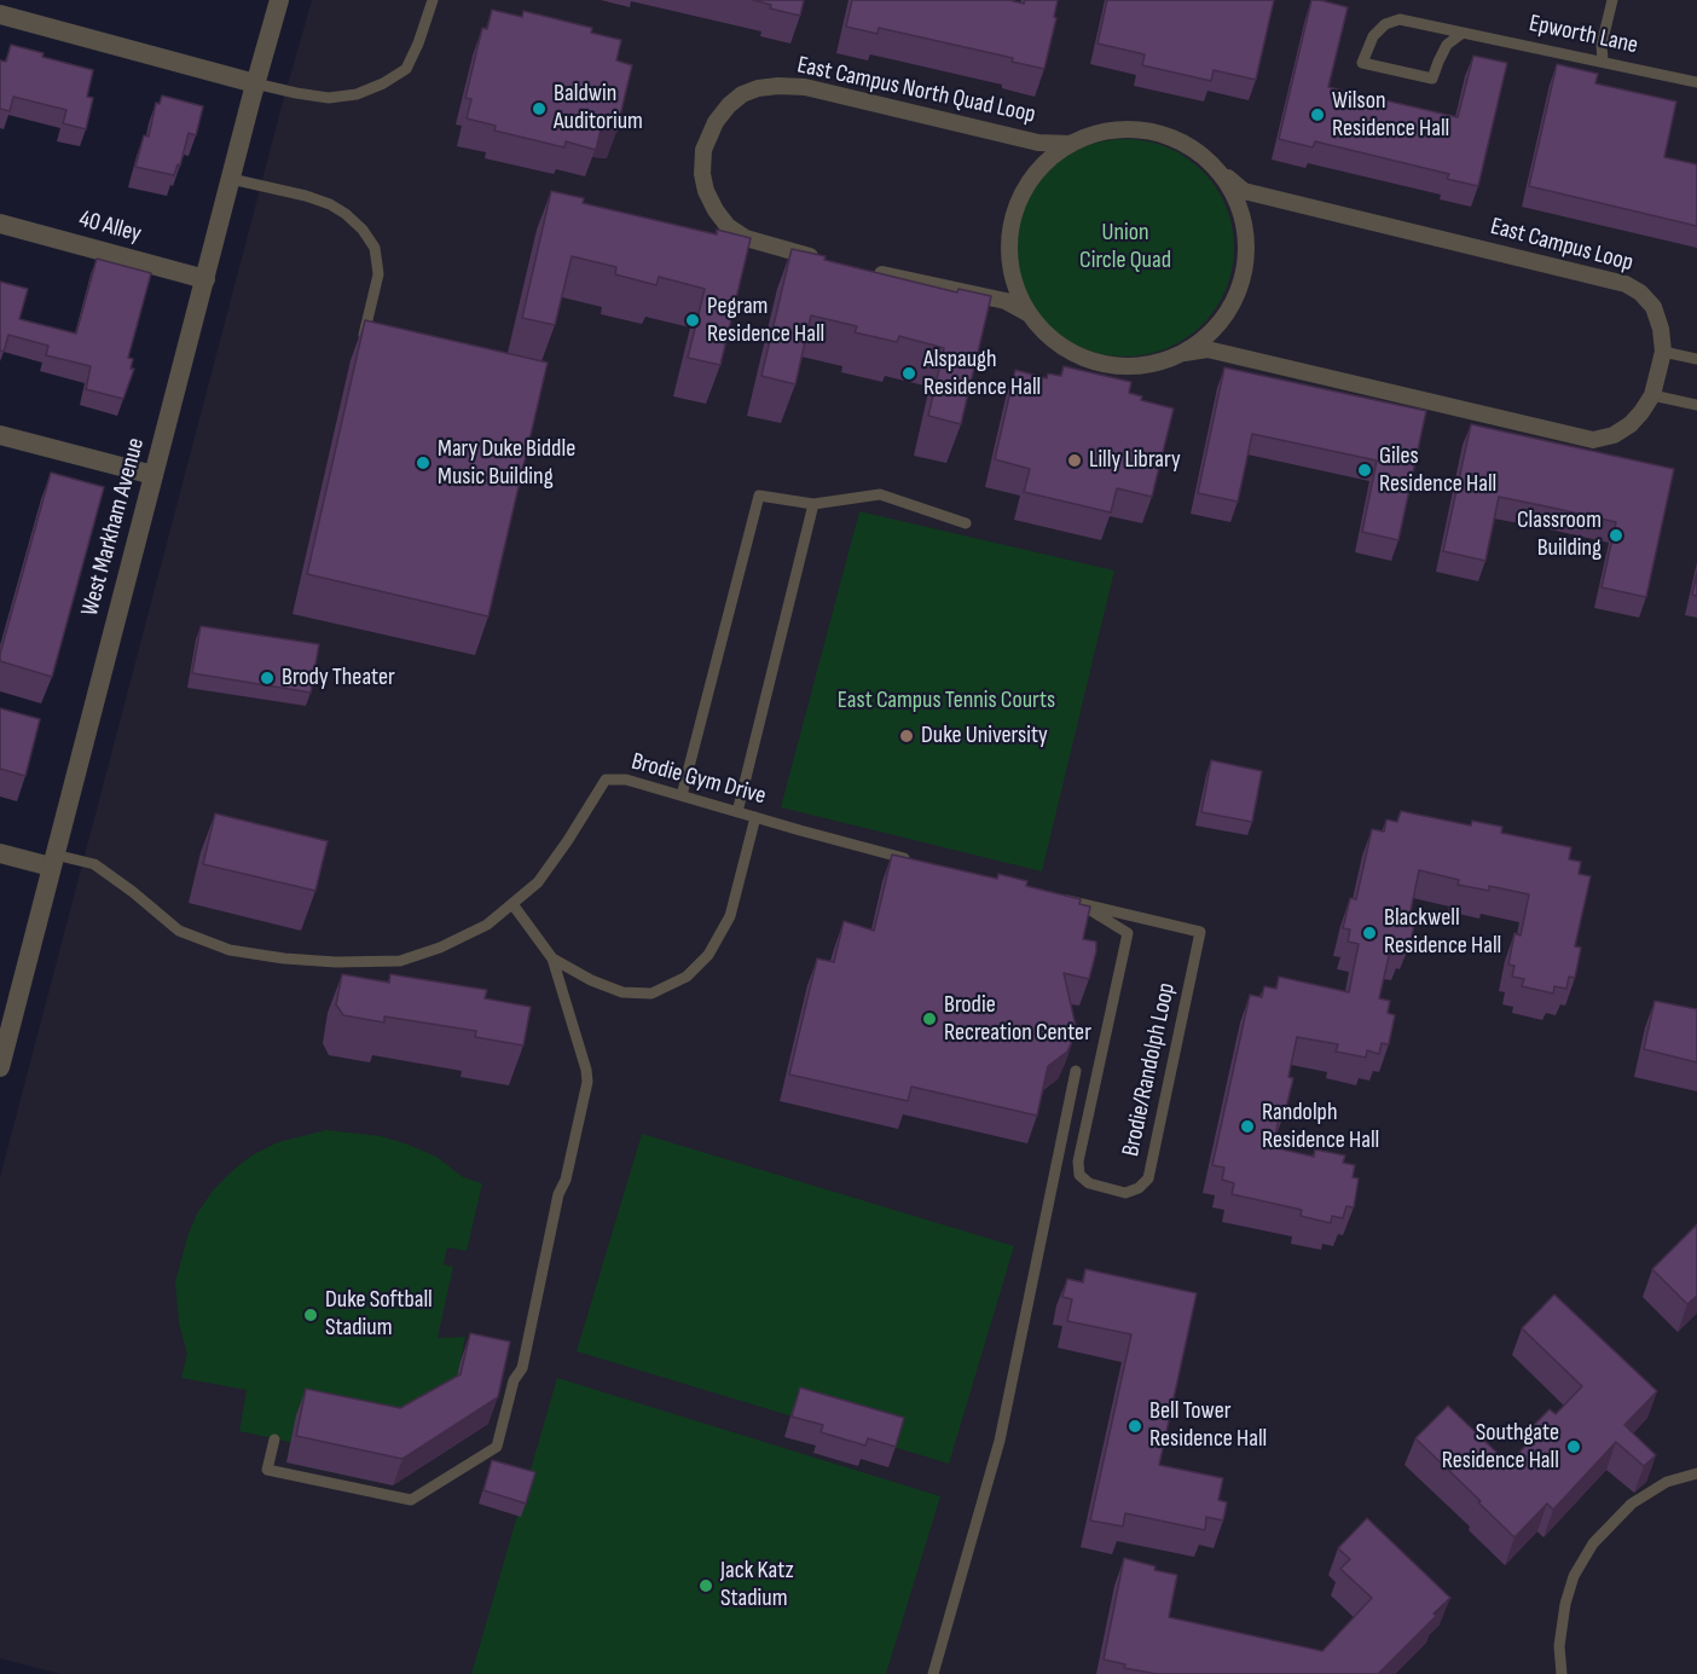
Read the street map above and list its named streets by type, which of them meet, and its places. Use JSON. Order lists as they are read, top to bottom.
{
  "streets": {
    "street": [
      "East Campus North Quad Loop",
      "40 Alley",
      "East Campus Loop",
      "West Markham Avenue"
    ],
    "lane": ["Epworth Lane", "Brodie Gym Drive", "Brodie/Randolph Loop"]
  },
  "crossings": [
    ["East Campus North Quad Loop", "East Campus Loop"],
    ["40 Alley", "West Markham Avenue"],
    ["West Markham Avenue", "Brodie Gym Drive"]
  ],
  "parks": ["Union Circle Quad", "East Campus Tennis Courts"],
  "places": [
    "Baldwin Auditorium",
    "Wilson Residence Hall",
    "Pegram Residence Hall",
    "Alspaugh Residence Hall",
    "Lilly Library",
    "Mary Duke Biddle Music Building",
    "Giles Residence Hall",
    "Classroom Building",
    "Brody Theater",
    "Duke University",
    "Blackwell Residence Hall",
    "Brodie Recreation Center",
    "Randolph Residence Hall",
    "Duke Softball Stadium",
    "Bell Tower Residence Hall",
    "Southgate Residence Hall",
    "Jack Katz Stadium"
  ]
}
